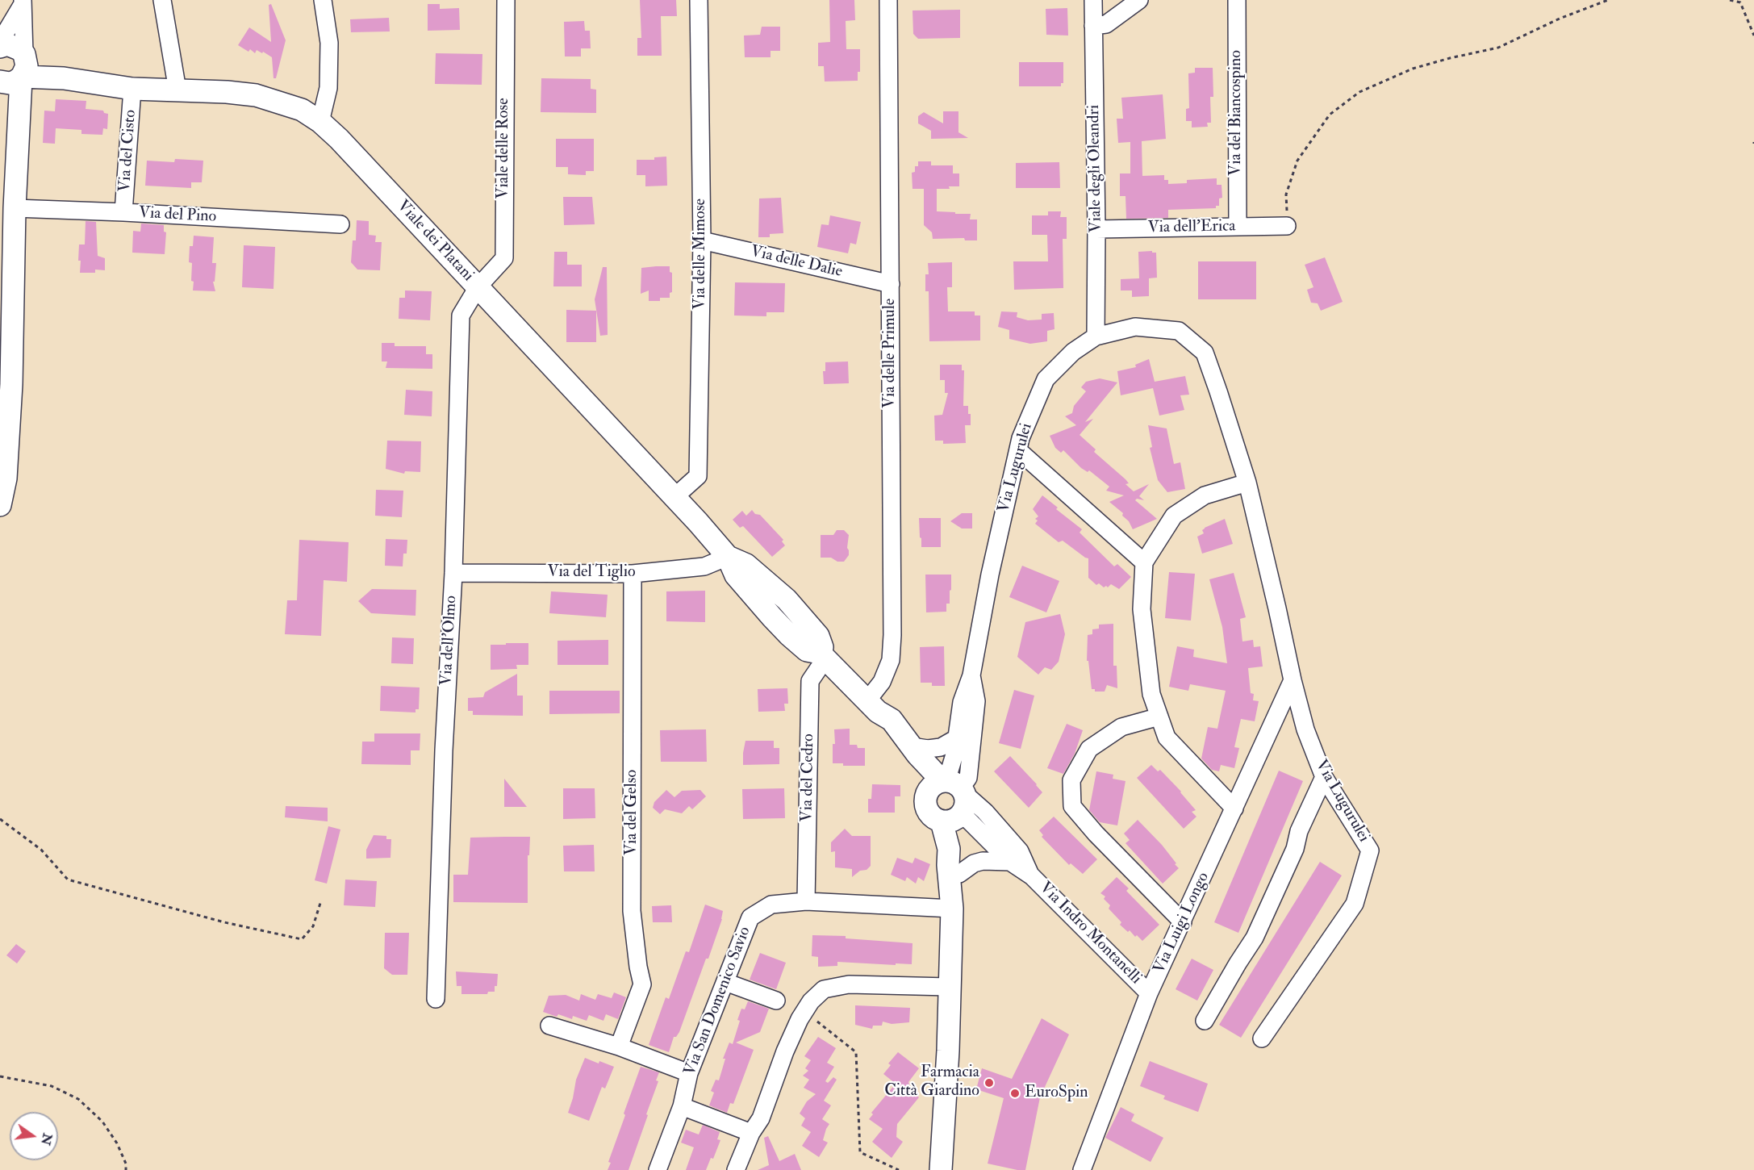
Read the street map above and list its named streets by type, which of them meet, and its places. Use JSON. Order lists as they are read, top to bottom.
{
  "streets": {
    "main road": ["Viale dei Platani"],
    "street": [
      "Via del Biancospino",
      "Viale delle Rose",
      "Via del Cisto",
      "Viale degli Oleandri",
      "Via del Pino",
      "Via dell'Erica",
      "Via delle Mimose",
      "Via delle Dalie",
      "Via delle Primule",
      "Via Lugurulei",
      "Via del Tiglio",
      "Via dell'Olmo",
      "Via del Cedro",
      "Via del Gelso",
      "Via Luigi Longo",
      "Via Indro Montanelli",
      "Via San Domenico Savio"
    ]
  },
  "crossings": [
    ["Via del Biancospino", "Via dell'Erica"],
    ["Viale delle Rose", "Viale dei Platani"],
    ["Viale delle Rose", "Via dell'Olmo"],
    ["Via del Cisto", "Via del Pino"],
    ["Via del Cisto", "Viale dei Platani"],
    ["Viale degli Oleandri", "Via dell'Erica"],
    ["Viale degli Oleandri", "Via Lugurulei"],
    ["Viale dei Platani", "Via delle Mimose"],
    ["Viale dei Platani", "Via delle Primule"],
    ["Viale dei Platani", "Via Lugurulei"],
    ["Viale dei Platani", "Via del Tiglio"],
    ["Viale dei Platani", "Via dell'Olmo"],
    ["Viale dei Platani", "Via del Cedro"],
    ["Viale dei Platani", "Via Indro Montanelli"],
    ["Via delle Mimose", "Via delle Dalie"],
    ["Via delle Dalie", "Via delle Primule"],
    ["Via Lugurulei", "Via Luigi Longo"],
    ["Via Lugurulei", "Via Indro Montanelli"],
    ["Via del Tiglio", "Via dell'Olmo"],
    ["Via del Tiglio", "Via del Gelso"],
    ["Via del Cedro", "Via San Domenico Savio"],
    ["Via Luigi Longo", "Via Indro Montanelli"]
  ],
  "places": ["Farmacia Città Giardino", "EuroSpin"],
  "north": "right"
}
